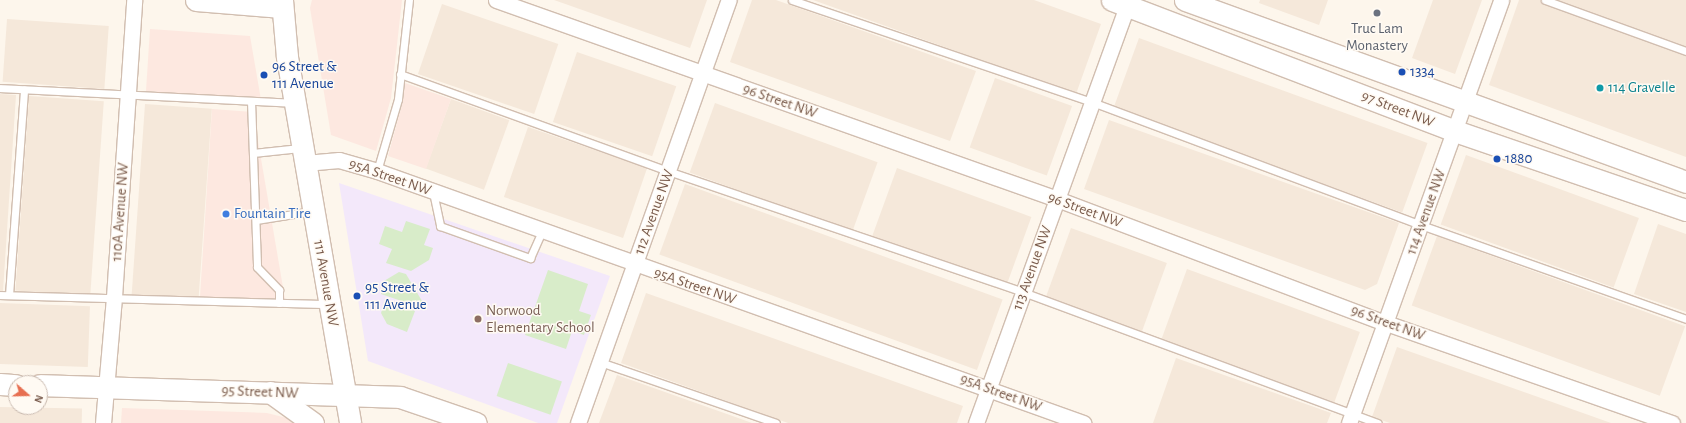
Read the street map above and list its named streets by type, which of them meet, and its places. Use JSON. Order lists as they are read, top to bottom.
{
  "streets": {
    "main road": ["97 Street NW", "111 Avenue NW", "95 Street NW"],
    "street": [
      "96 Street NW",
      "95A Street NW",
      "110A Avenue NW",
      "112 Avenue NW",
      "114 Avenue NW",
      "113 Avenue NW"
    ]
  },
  "crossings": [
    ["96 Street NW", "112 Avenue NW"],
    ["96 Street NW", "114 Avenue NW"],
    ["96 Street NW", "113 Avenue NW"],
    ["97 Street NW", "114 Avenue NW"],
    ["97 Street NW", "113 Avenue NW"],
    ["95A Street NW", "112 Avenue NW"],
    ["95A Street NW", "113 Avenue NW"],
    ["95A Street NW", "111 Avenue NW"],
    ["110A Avenue NW", "95 Street NW"],
    ["111 Avenue NW", "95 Street NW"]
  ],
  "places": [
    "Truc Lam Monastery",
    "1334",
    "96 Street & 111 Avenue",
    "114 Gravelle",
    "1880",
    "Fountain Tire",
    "95 Street & 111 Avenue",
    "Norwood Elementary School"
  ],
  "north": "right"
}
